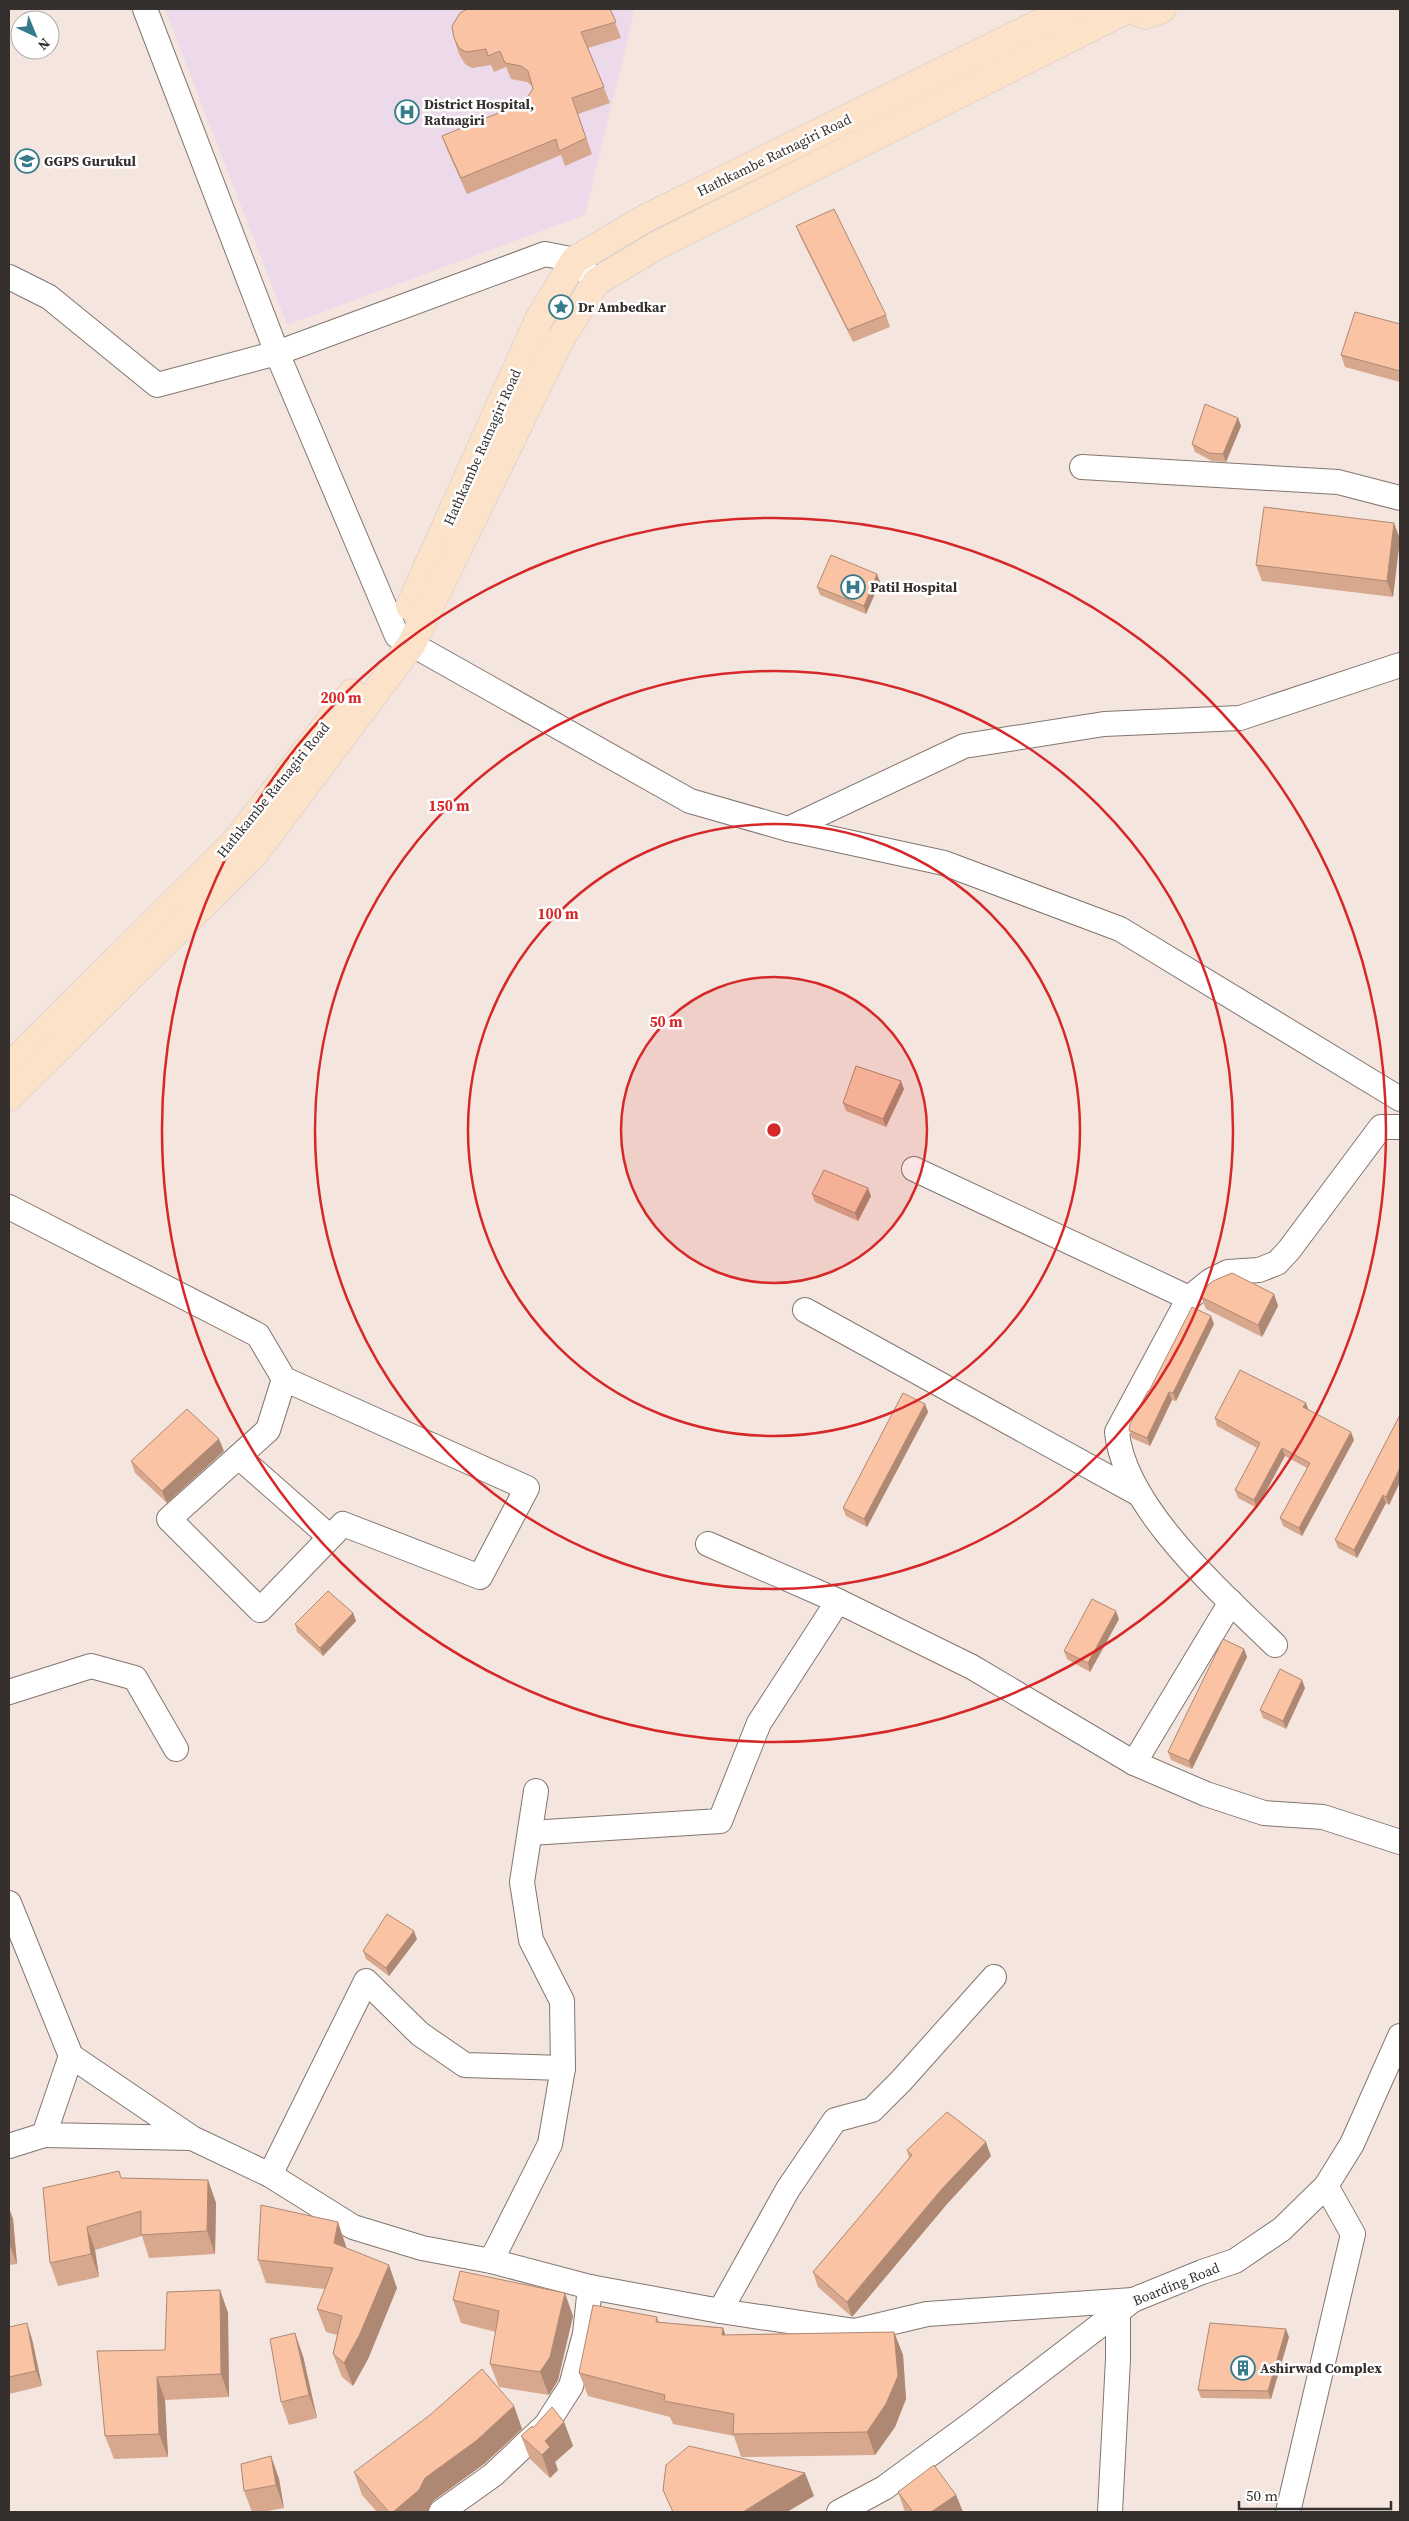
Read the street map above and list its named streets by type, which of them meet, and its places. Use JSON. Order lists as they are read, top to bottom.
{
  "streets": {
    "main road": ["Hathkambe Ratnagiri Road"],
    "street": ["Boarding Road"]
  },
  "places": {
    "hospital": ["District Hospital, Ratnagiri", "Patil Hospital"],
    "school or university": ["GGPS Gurukul"],
    "place": ["Dr Ambedkar"],
    "building": ["Ashirwad Complex"]
  },
  "scale_bar": "50 m",
  "north": "bottom right",
  "rings": [
    "200 m",
    "150 m",
    "100 m",
    "50 m"
  ]
}
